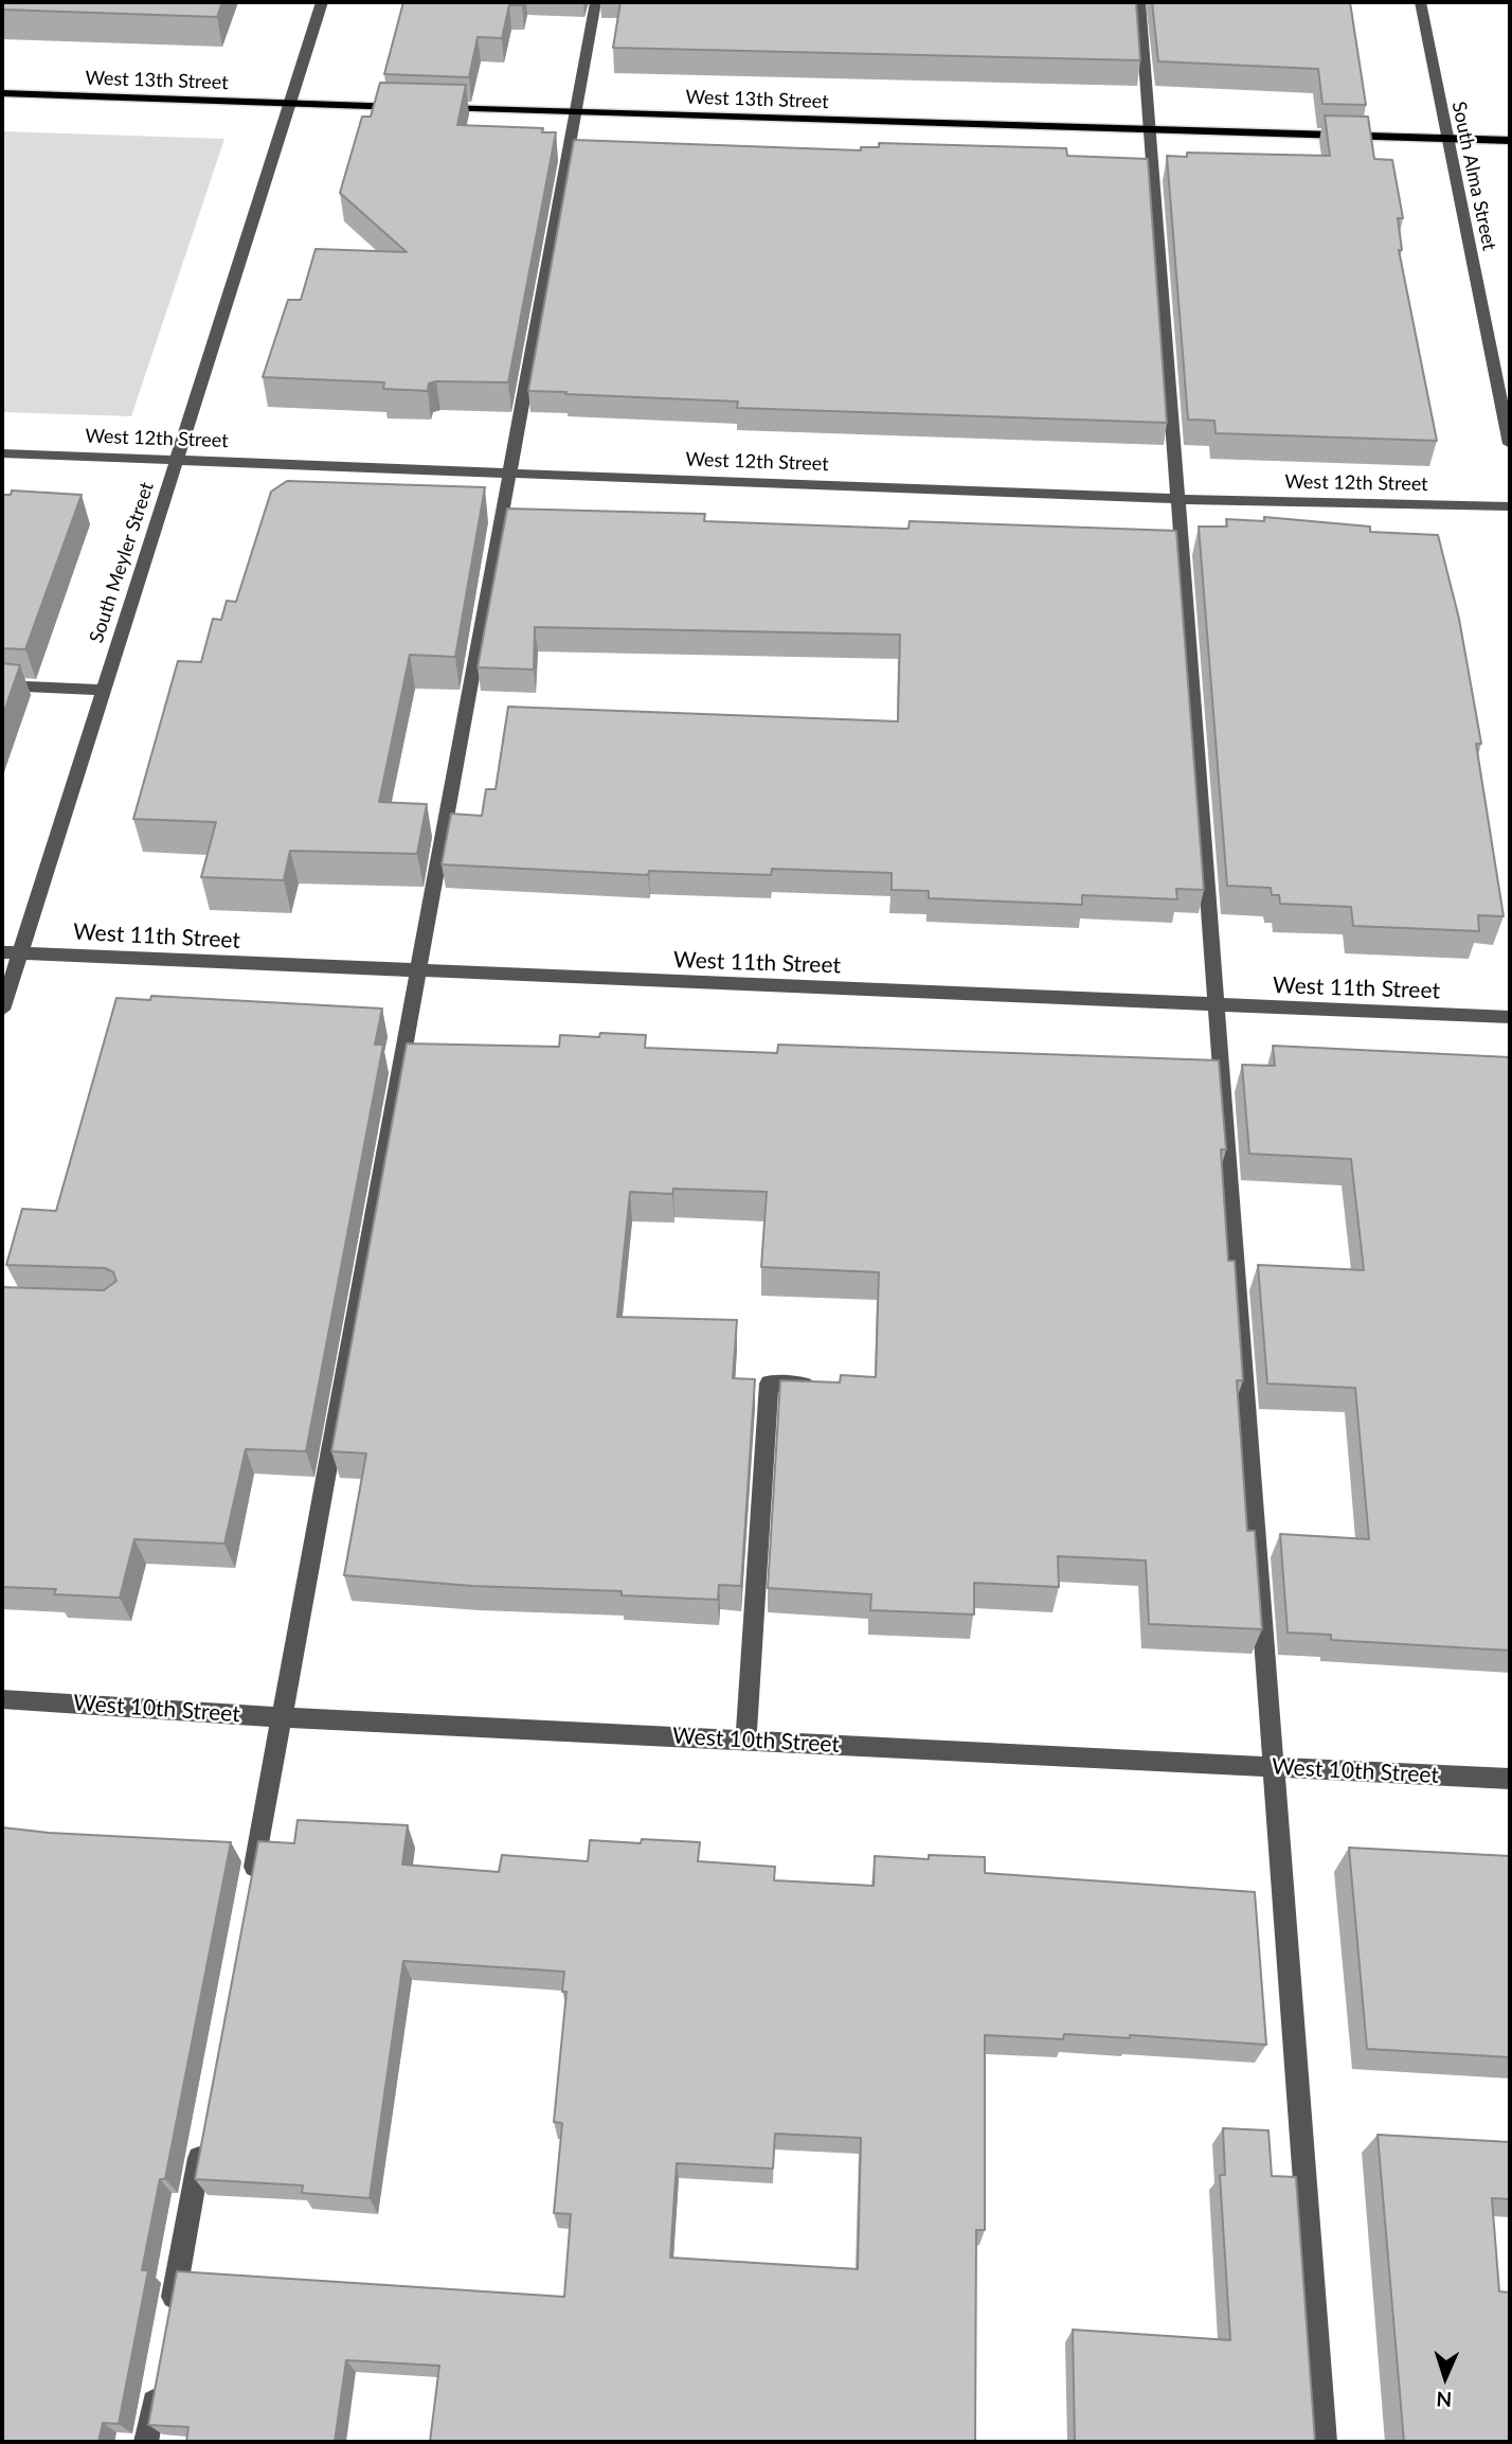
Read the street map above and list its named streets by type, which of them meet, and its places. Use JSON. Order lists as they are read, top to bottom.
{
  "streets": {
    "main road": ["West 13th Street"],
    "street": [
      "South Alma Street",
      "West 12th Street",
      "South Meyler Street",
      "West 11th Street",
      "West 10th Street"
    ]
  },
  "crossings": [
    ["West 13th Street", "South Alma Street"],
    ["West 13th Street", "South Meyler Street"],
    ["West 12th Street", "South Meyler Street"],
    ["South Meyler Street", "West 11th Street"]
  ],
  "north": "bottom"
}
